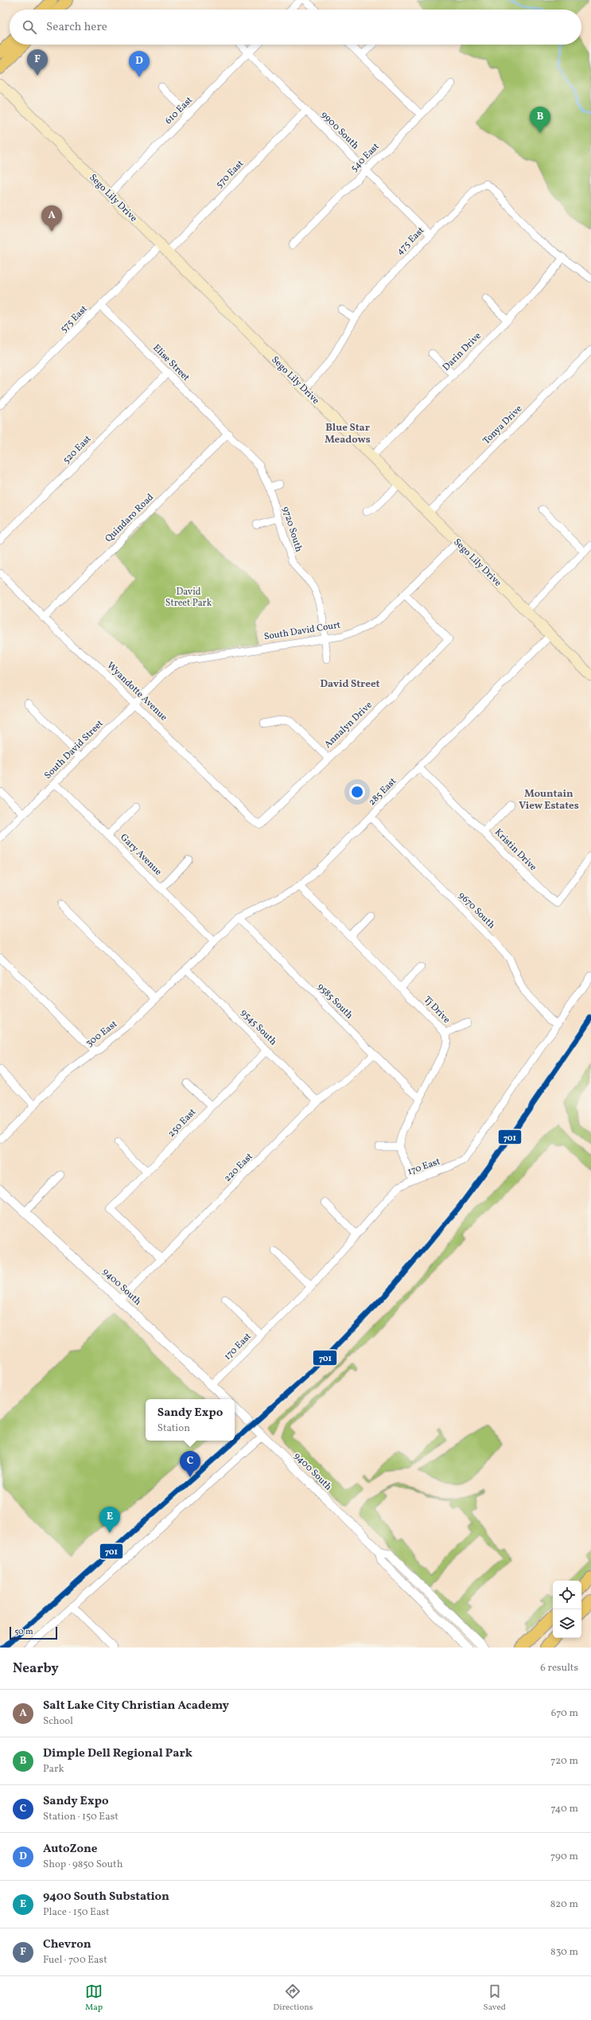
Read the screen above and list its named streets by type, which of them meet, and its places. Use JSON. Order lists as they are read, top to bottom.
{
  "streets": {
    "main road": ["Sego Lily Drive"],
    "street": [
      "610 East",
      "9900 South",
      "540 East",
      "570 East",
      "475 East",
      "575 East",
      "Darin Drive",
      "Elise Street",
      "Tonya Drive",
      "520 East",
      "Quindaro Road",
      "9720 South",
      "South David Court",
      "Wyandotte Avenue",
      "Annalyn Drive",
      "South David Street",
      "285 East",
      "Kristin Drive",
      "Gary Avenue",
      "9670 South",
      "9585 South",
      "Tj Drive",
      "9545 South",
      "300 East",
      "250 East",
      "170 East",
      "220 East",
      "9400 South"
    ]
  },
  "crossings": [
    ["610 East", "9900 South"],
    ["610 East", "Sego Lily Drive"],
    ["9900 South", "540 East"],
    ["9900 South", "570 East"],
    ["9900 South", "475 East"],
    ["570 East", "Sego Lily Drive"],
    ["570 East", "575 East"],
    ["Sego Lily Drive", "475 East"],
    ["Sego Lily Drive", "575 East"],
    ["Sego Lily Drive", "Darin Drive"],
    ["Sego Lily Drive", "Tonya Drive"],
    ["Sego Lily Drive", "285 East"],
    ["475 East", "Darin Drive"],
    ["575 East", "Elise Street"],
    ["Elise Street", "520 East"],
    ["Elise Street", "Quindaro Road"],
    ["Elise Street", "9720 South"],
    ["Quindaro Road", "9720 South"],
    ["Quindaro Road", "Wyandotte Avenue"],
    ["9720 South", "South David Court"],
    ["South David Court", "Annalyn Drive"],
    ["South David Court", "South David Street"],
    ["Wyandotte Avenue", "Annalyn Drive"],
    ["Wyandotte Avenue", "South David Street"],
    ["South David Street", "Gary Avenue"],
    ["285 East", "Kristin Drive"],
    ["285 East", "Gary Avenue"],
    ["285 East", "9670 South"],
    ["285 East", "9585 South"],
    ["285 East", "Tj Drive"],
    ["285 East", "300 East"],
    ["Gary Avenue", "300 East"],
    ["9670 South", "170 East"],
    ["9585 South", "Tj Drive"],
    ["9585 South", "220 East"],
    ["9545 South", "300 East"],
    ["9545 South", "250 East"],
    ["9545 South", "220 East"],
    ["250 East", "220 East"],
    ["170 East", "9400 South"],
    ["220 East", "9400 South"]
  ],
  "districts": ["Blue Star Meadows", "David Street", "Mountain View Estates"],
  "parks": ["David Street Park"],
  "lines": ["transit line 701"],
  "scale_bar": "50 m",
  "page": {
    "search": "Search here",
    "pins": [
      "F",
      "D",
      "B",
      "A",
      "C",
      "E"
    ],
    "popup": ["Sandy Expo", "Station"],
    "scale": "50 m",
    "heading": ["Nearby", "6 results"],
    "list": [
      {
        "mark": "A",
        "name": "Salt Lake City Christian Academy",
        "note": "School",
        "value": "670 m"
      },
      {
        "mark": "B",
        "name": "Dimple Dell Regional Park",
        "note": "Park",
        "value": "720 m"
      },
      {
        "mark": "C",
        "name": "Sandy Expo",
        "note": "Station · 150 East",
        "value": "740 m"
      },
      {
        "mark": "D",
        "name": "AutoZone",
        "note": "Shop · 9850 South",
        "value": "790 m"
      },
      {
        "mark": "E",
        "name": "9400 South Substation",
        "note": "Place · 150 East",
        "value": "820 m"
      },
      {
        "mark": "F",
        "name": "Chevron",
        "note": "Fuel · 700 East",
        "value": "830 m"
      }
    ],
    "nav": ["Map", "Directions", "Saved"]
  }
}
